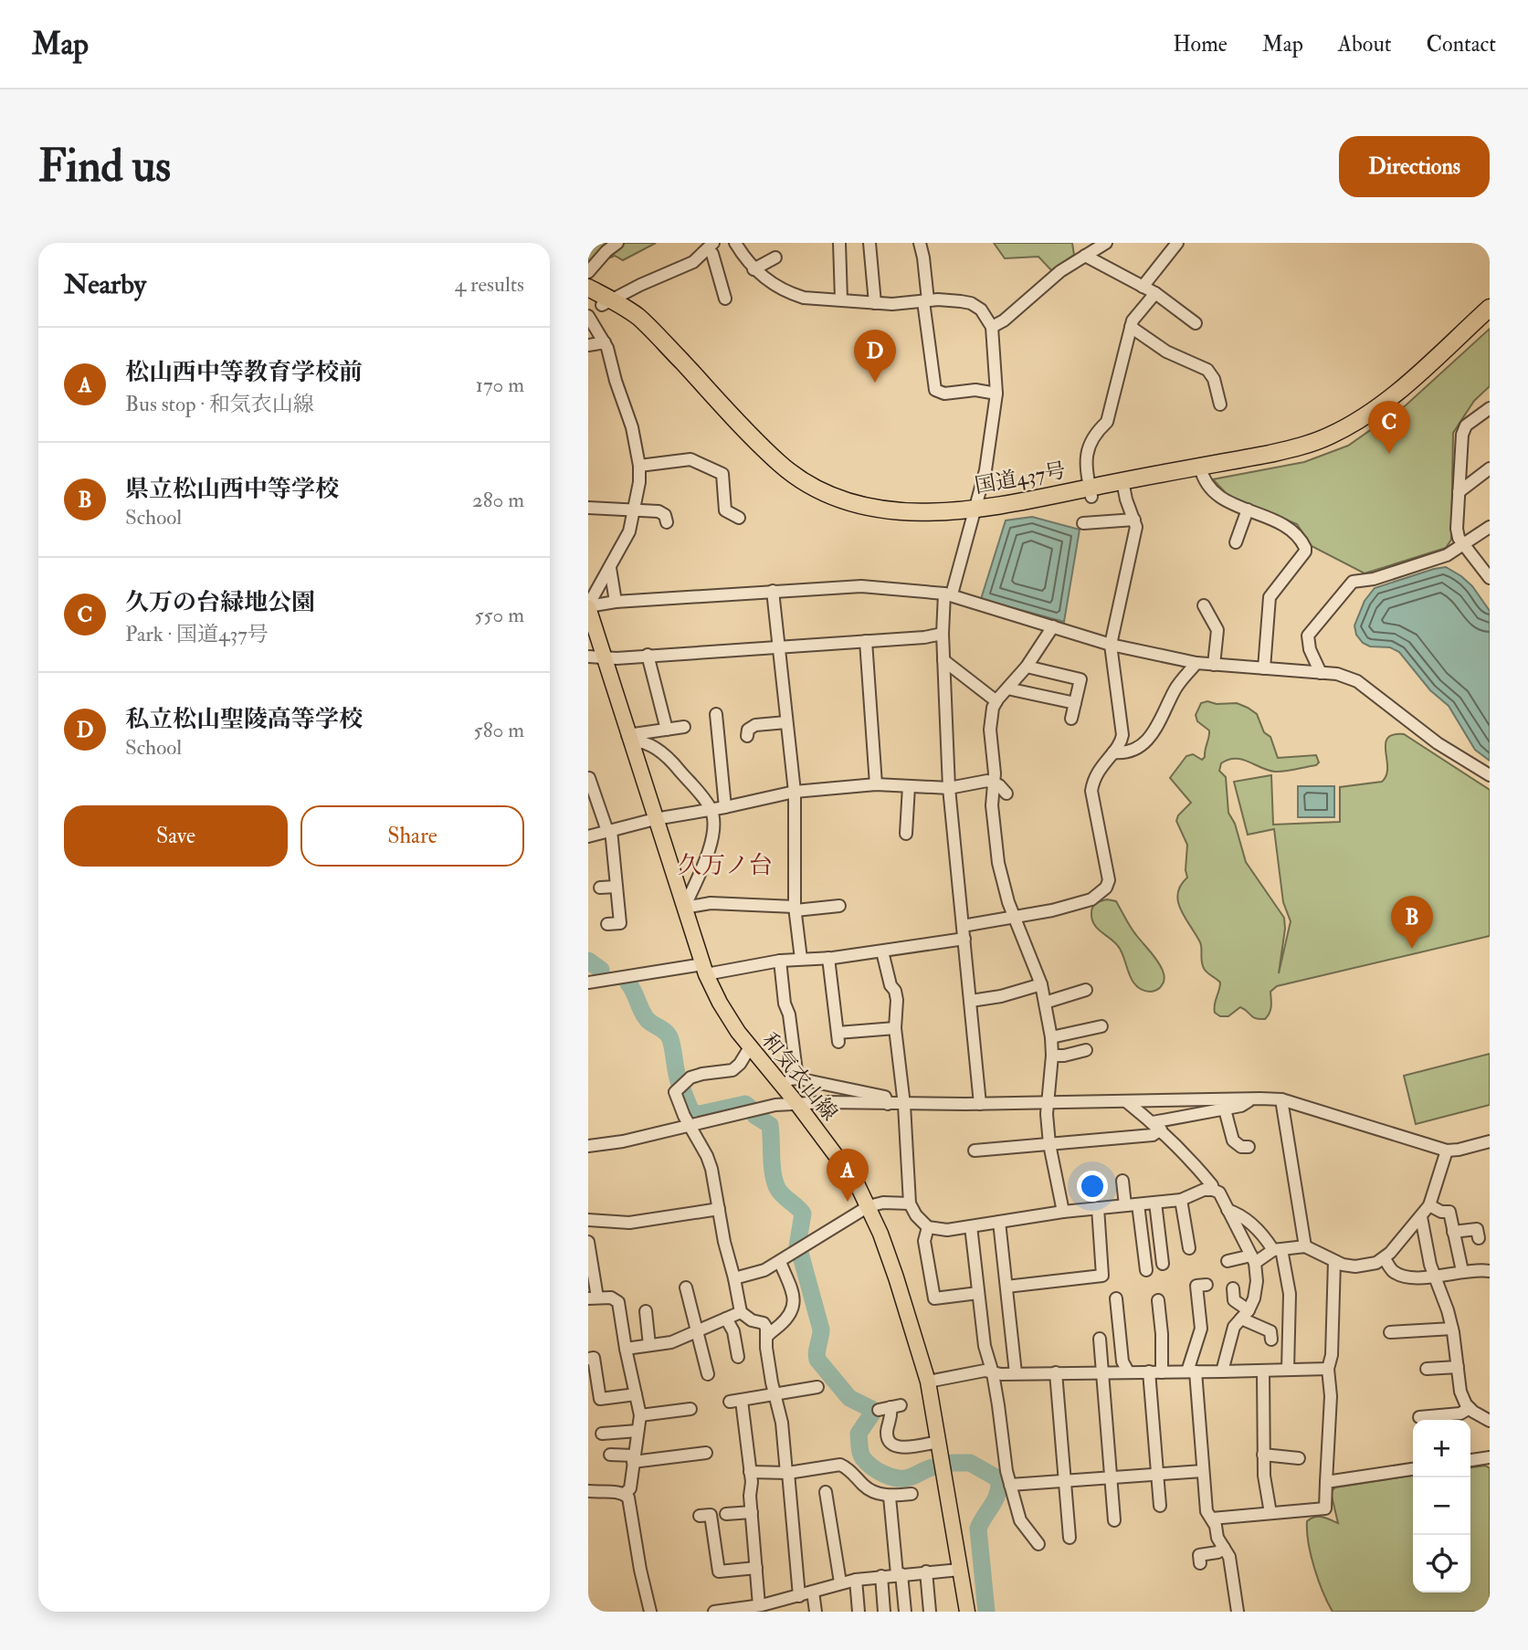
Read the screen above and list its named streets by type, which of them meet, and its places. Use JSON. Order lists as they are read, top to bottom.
{
  "streets": {
    "highway": ["国道437号"],
    "main road": ["和気衣山線"]
  },
  "districts": ["久万ノ台"],
  "page": {
    "header": "Map",
    "nav": [
      "Home",
      "Map",
      "About",
      "Contact"
    ],
    "buttons": [
      "Directions",
      ["Save", "Share"]
    ],
    "title": "Find us",
    "heading": ["Nearby", "4 results"],
    "list": [
      {
        "mark": "A",
        "name": "松山西中等教育学校前",
        "note": "Bus stop · 和気衣山線",
        "value": "170 m"
      },
      {
        "mark": "B",
        "name": "県立松山西中等学校",
        "note": "School",
        "value": "280 m"
      },
      {
        "mark": "C",
        "name": "久万の台緑地公園",
        "note": "Park · 国道437号",
        "value": "550 m"
      },
      {
        "mark": "D",
        "name": "私立松山聖陵高等学校",
        "note": "School",
        "value": "580 m"
      }
    ],
    "pins": [
      "D",
      "C",
      "B",
      "A"
    ],
    "map_buttons": ["+", "−"]
  }
}
